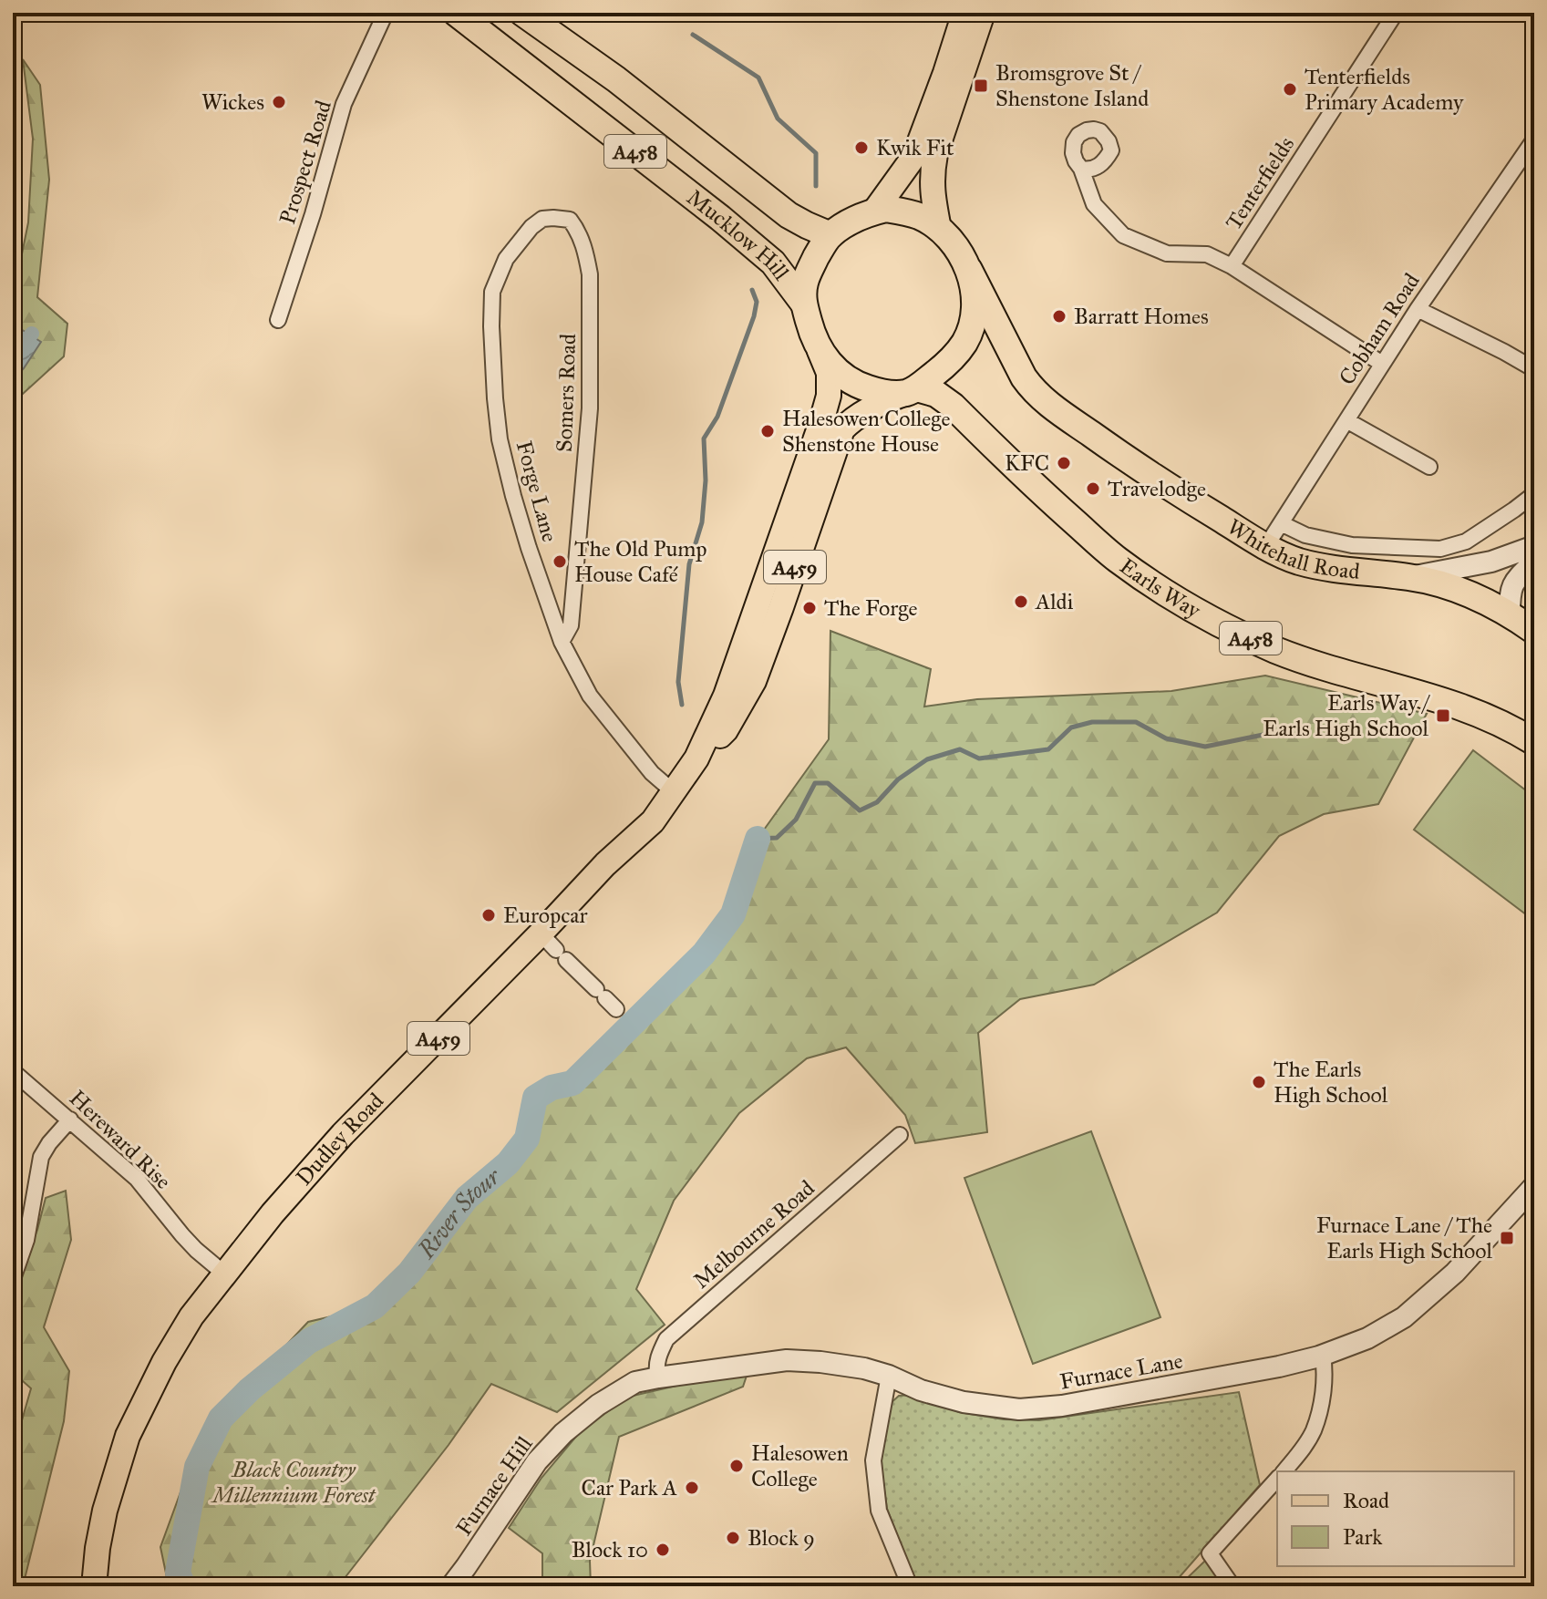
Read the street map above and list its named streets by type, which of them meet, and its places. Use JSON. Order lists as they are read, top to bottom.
{
  "streets": {
    "highway": [
      "A458",
      "Mucklow Hill",
      "Whitehall Road",
      "Earls Way"
    ],
    "main road": ["A459", "Dudley Road"],
    "street": [
      "Prospect Road",
      "Tenterfields",
      "Cobham Road",
      "Somers Road",
      "Forge Lane",
      "Hereward Rise",
      "Melbourne Road",
      "Furnace Lane",
      "Furnace Hill"
    ]
  },
  "crossings": [
    ["A458", "Mucklow Hill"],
    ["A458", "Whitehall Road"],
    ["A458", "A459"],
    ["A458", "Earls Way"],
    ["Mucklow Hill", "Whitehall Road"],
    ["Mucklow Hill", "A459"],
    ["Mucklow Hill", "Earls Way"],
    ["Cobham Road", "Whitehall Road"],
    ["Somers Road", "Forge Lane"],
    ["Forge Lane", "Dudley Road"],
    ["Whitehall Road", "A459"],
    ["Whitehall Road", "Earls Way"],
    ["A459", "Earls Way"],
    ["A459", "Dudley Road"],
    ["Hereward Rise", "Dudley Road"],
    ["Melbourne Road", "Furnace Lane"],
    ["Melbourne Road", "Furnace Hill"],
    ["Furnace Lane", "Furnace Hill"]
  ],
  "water": ["River Stour"],
  "parks": ["Black Country Millennium Forest"],
  "places": {
    "transit": ["Bromsgrove St / Shenstone Island", "Earls Way / Earls High School", "Furnace Lane / The Earls High School"],
    "other": [
      "Tenterfields Primary Academy",
      "Wickes",
      "Kwik Fit",
      "Barratt Homes",
      "Halesowen College Shenstone House",
      "KFC",
      "Travelodge",
      "The Old Pump House Café",
      "Aldi",
      "The Forge",
      "Europcar",
      "The Earls High School",
      "Halesowen College",
      "Car Park A",
      "Block 9",
      "Block 10"
    ]
  },
  "legend": ["Road", "Park"]
}
